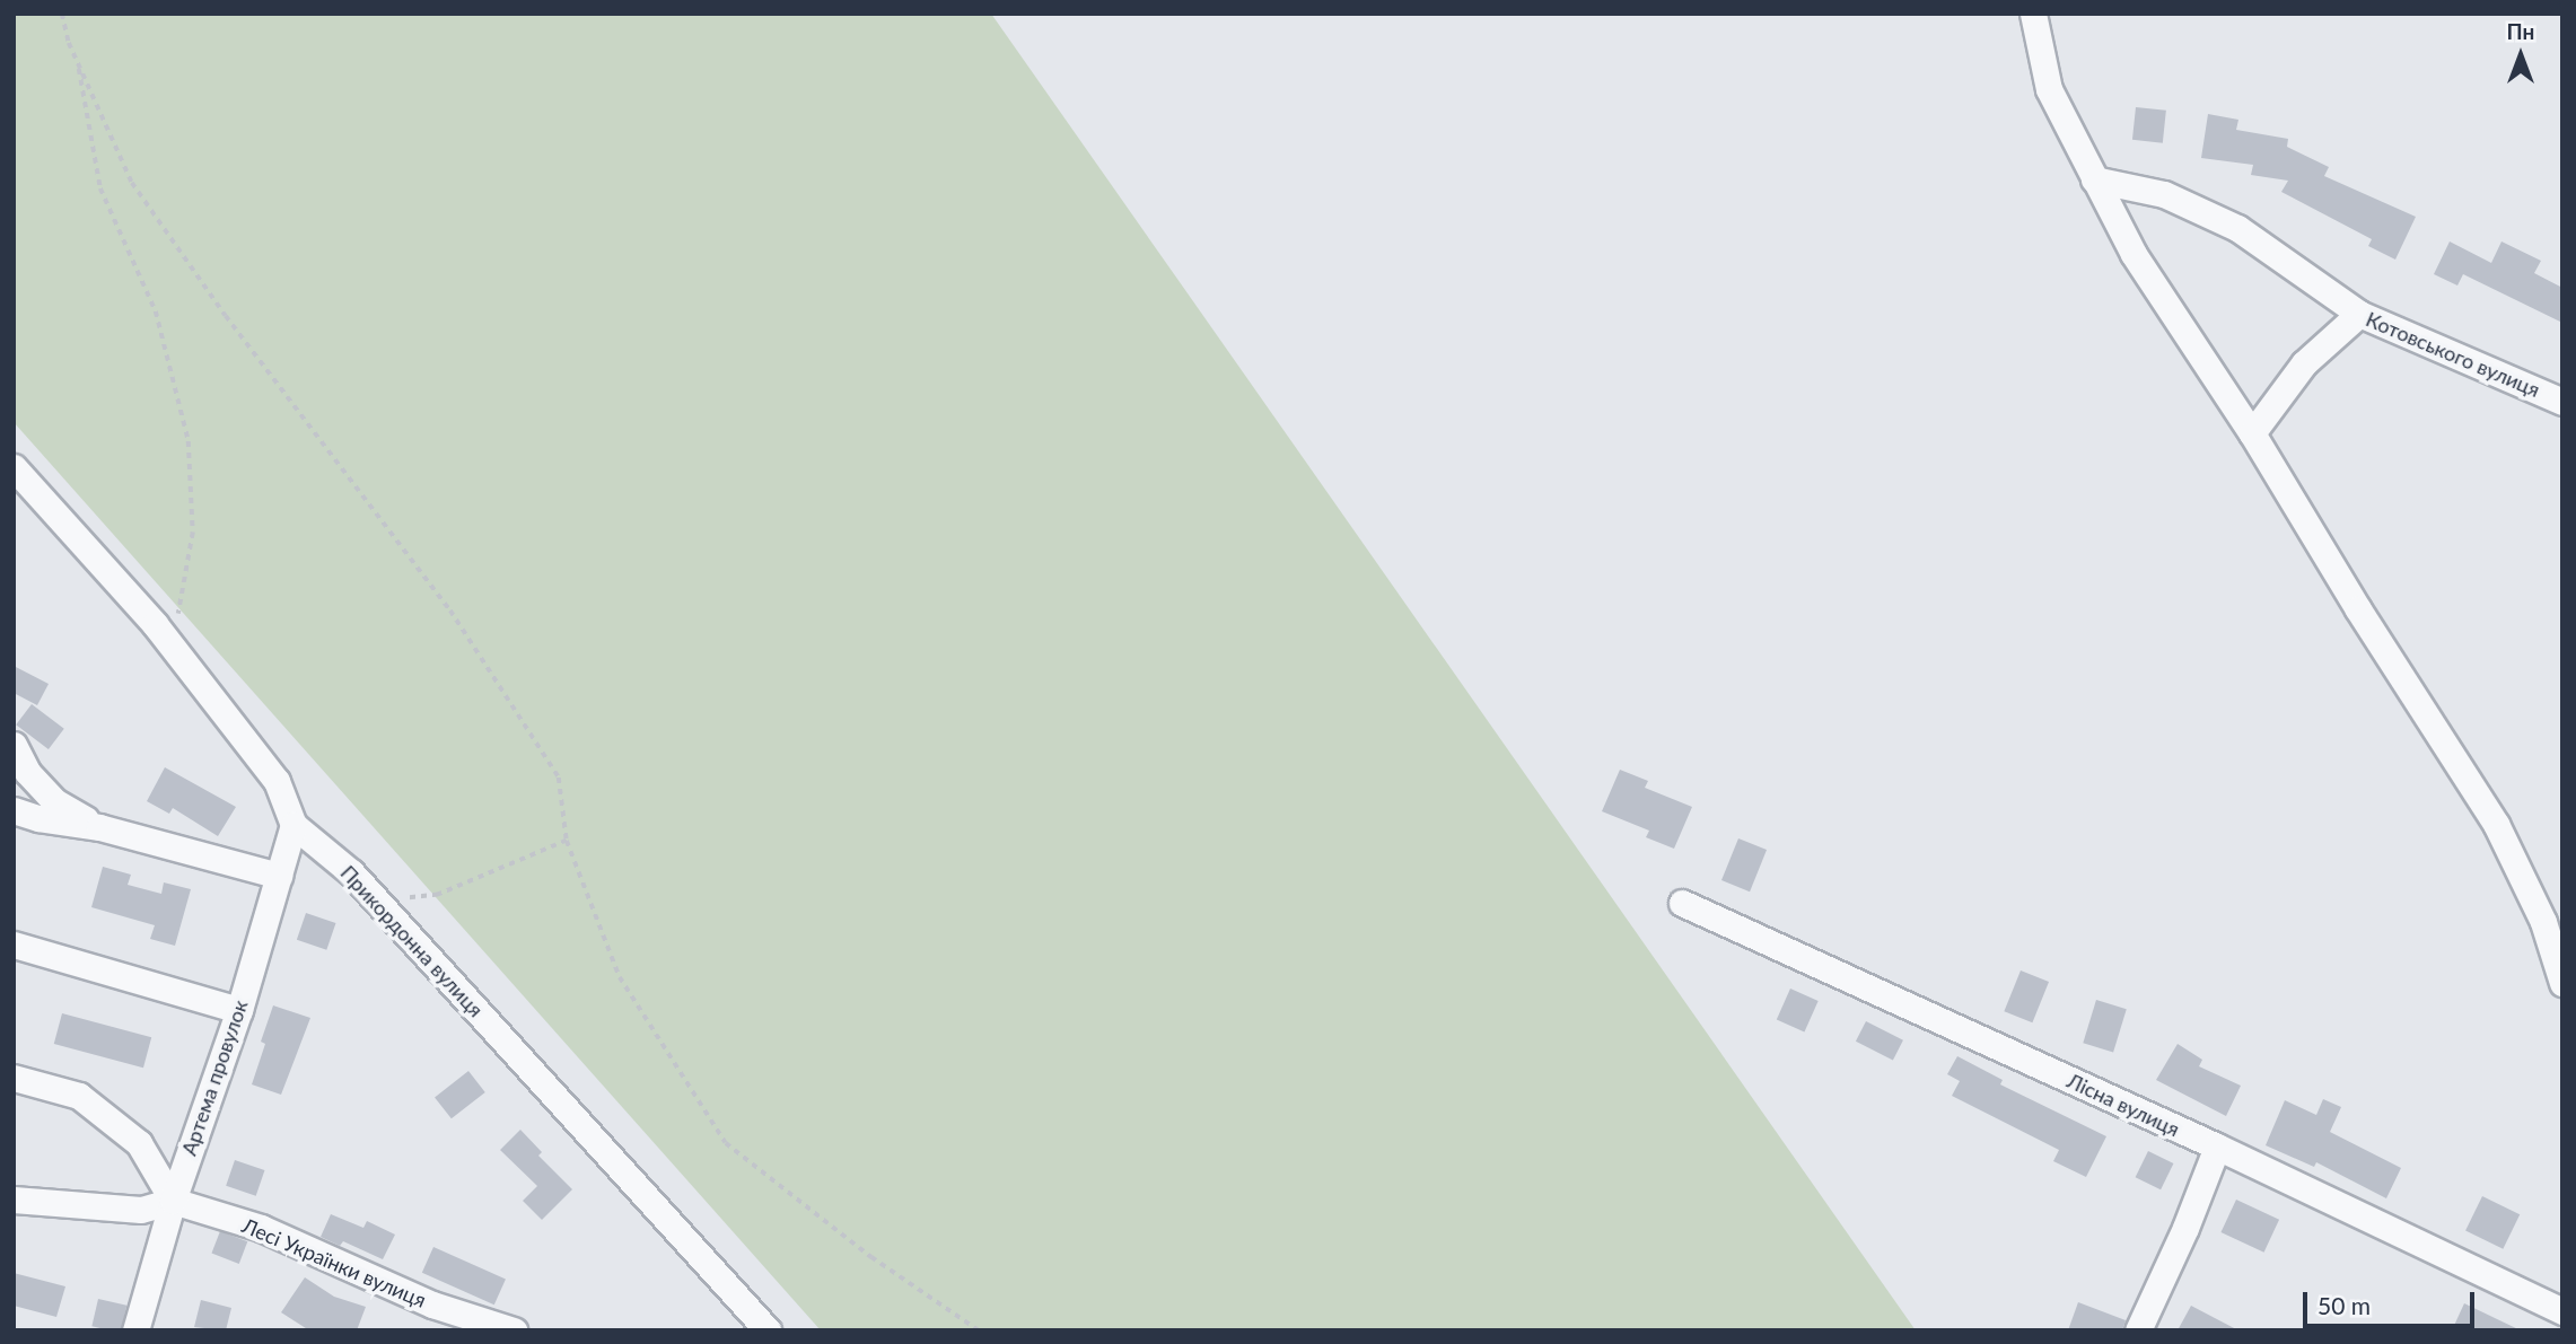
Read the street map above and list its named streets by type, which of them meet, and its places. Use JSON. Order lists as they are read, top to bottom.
{
  "streets": {
    "street": [
      "Котовського вулиця",
      "Прикордонна вулиця",
      "Артема провулок",
      "Лісна вулиця",
      "Лесі Українки вулиця"
    ]
  },
  "crossings": [
    ["Прикордонна вулиця", "Артема провулок"],
    ["Артема провулок", "Лесі Українки вулиця"]
  ],
  "scale_bar": "50 m",
  "north": "top"
}
